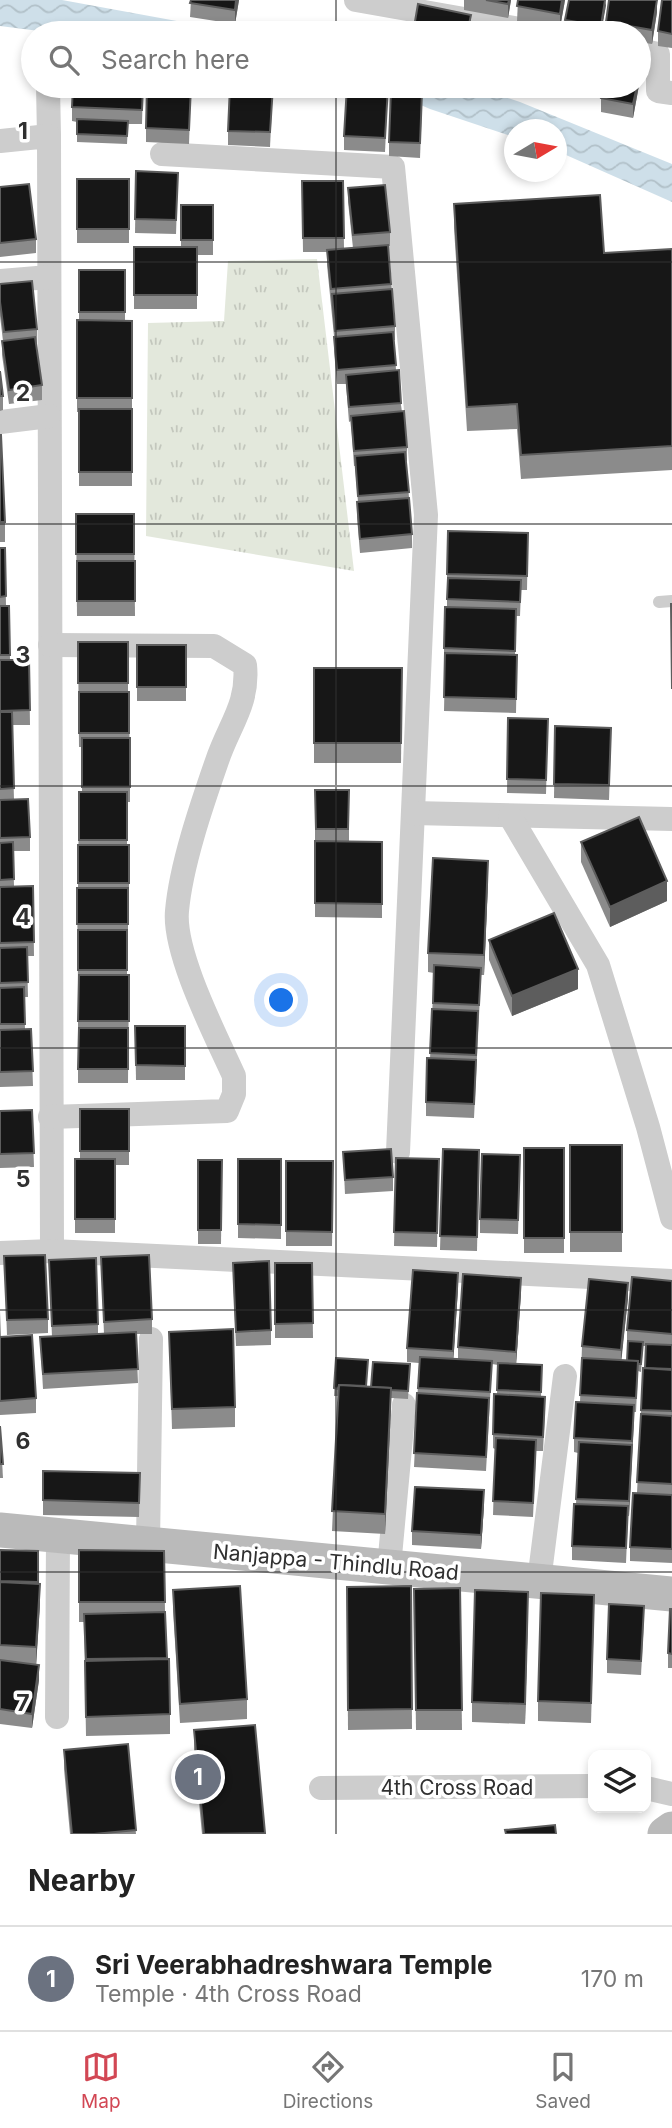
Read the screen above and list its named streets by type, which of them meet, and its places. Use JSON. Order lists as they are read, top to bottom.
{
  "streets": {
    "main road": ["Nanjappa - Thindlu Road"],
    "street": ["4th Cross Road"]
  },
  "north": "right",
  "page": {
    "search": "Search here",
    "pins": "1",
    "heading": "Nearby",
    "list": [
      {
        "mark": "1",
        "name": "Sri Veerabhadreshwara Temple",
        "note": "Temple · 4th Cross Road",
        "value": "170 m"
      }
    ],
    "nav": ["Map", "Directions", "Saved"]
  },
  "grid": {
    "rows": [
      "1",
      "2",
      "3",
      "4",
      "5",
      "6",
      "7"
    ]
  }
}
